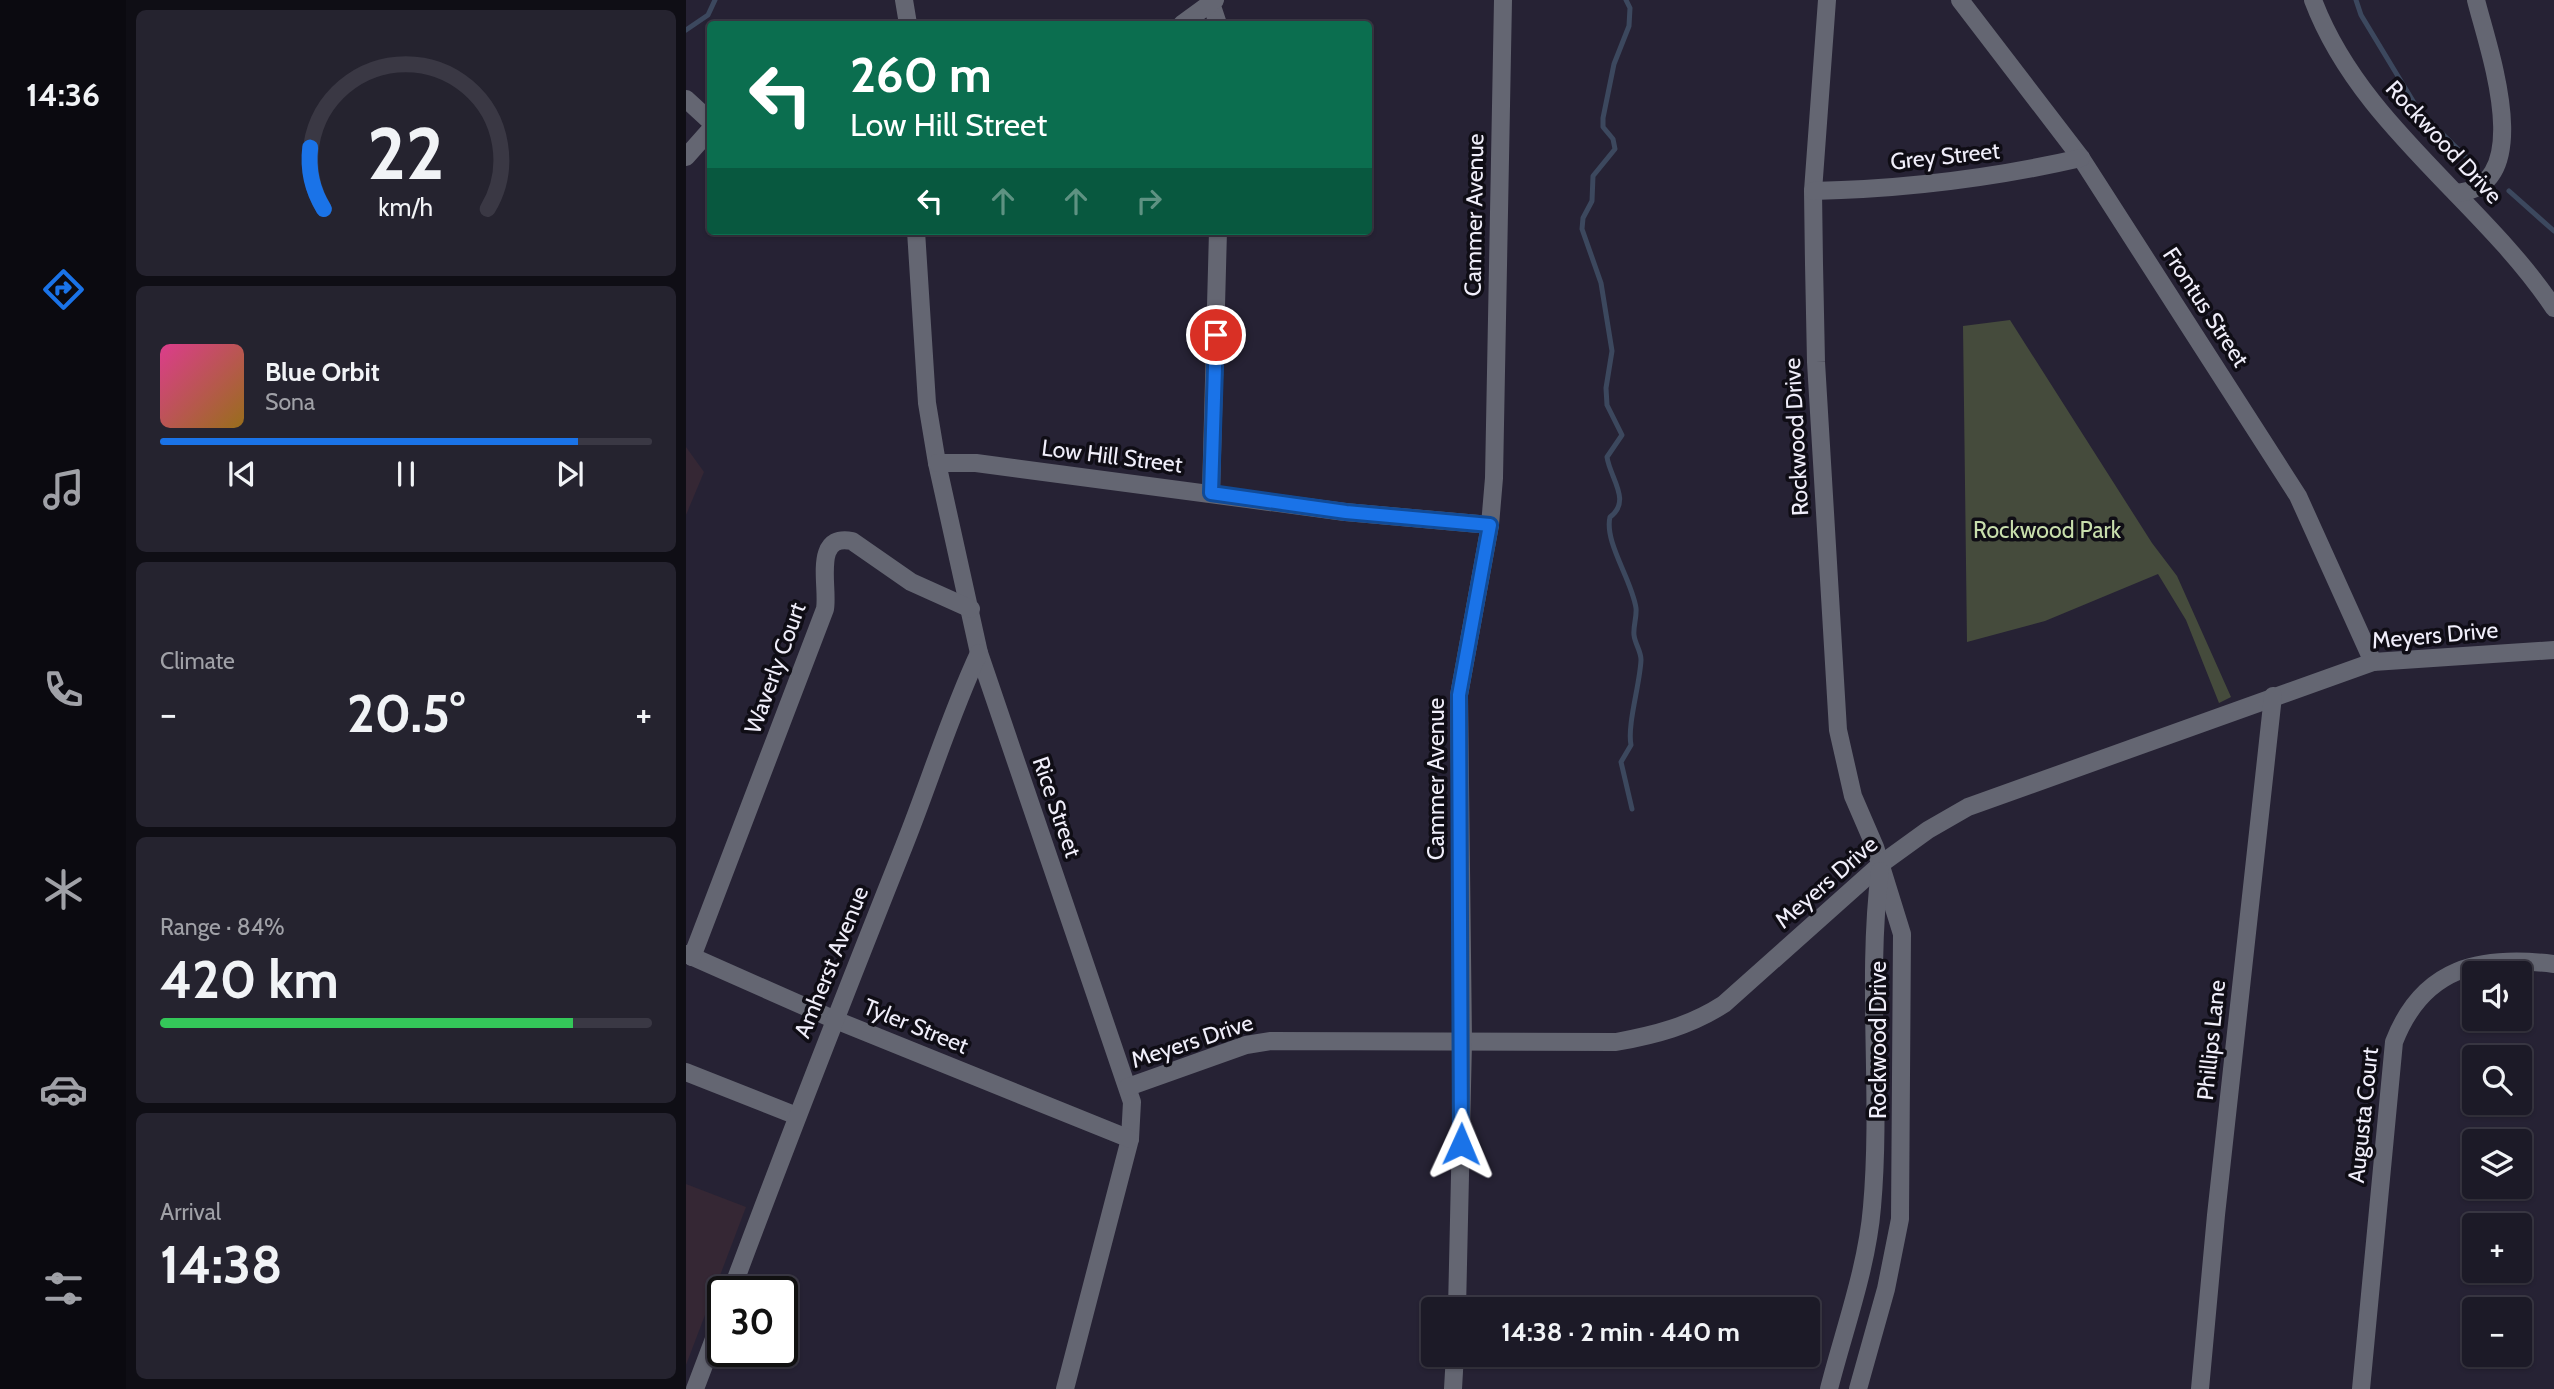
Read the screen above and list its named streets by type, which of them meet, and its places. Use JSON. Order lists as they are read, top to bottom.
{
  "streets": {
    "street": [
      "Rockwood Drive",
      "Grey Street",
      "Cammer Avenue",
      "Frontus Street",
      "Low Hill Street",
      "Meyers Drive",
      "Waverly Court",
      "Rice Street",
      "Amherst Avenue",
      "Tyler Street",
      "Phillips Lane",
      "Augusta Court"
    ]
  },
  "crossings": [
    ["Rockwood Drive", "Grey Street"],
    ["Rockwood Drive", "Meyers Drive"],
    ["Grey Street", "Frontus Street"],
    ["Cammer Avenue", "Low Hill Street"],
    ["Cammer Avenue", "Meyers Drive"],
    ["Frontus Street", "Meyers Drive"],
    ["Low Hill Street", "Rice Street"],
    ["Meyers Drive", "Rice Street"],
    ["Meyers Drive", "Phillips Lane"],
    ["Waverly Court", "Rice Street"],
    ["Waverly Court", "Tyler Street"],
    ["Rice Street", "Amherst Avenue"],
    ["Rice Street", "Tyler Street"],
    ["Amherst Avenue", "Tyler Street"]
  ],
  "parks": ["Rockwood Park"],
  "page": {
    "tabs": "14:36",
    "turn": ["260 m", "Low Hill Street"],
    "song": ["Blue Orbit", "Sona"],
    "tile": [
      "Climate",
      ["Range · 84%", "420 km"],
      ["Arrival", "14:38"]
    ],
    "heat": ["−", "20.5°", "+"],
    "map_buttons": ["+", "−"],
    "limit": "30",
    "trip": "14:38 · 2 min · 440 m",
    "gauge": ["22", "km/h"]
  }
}
